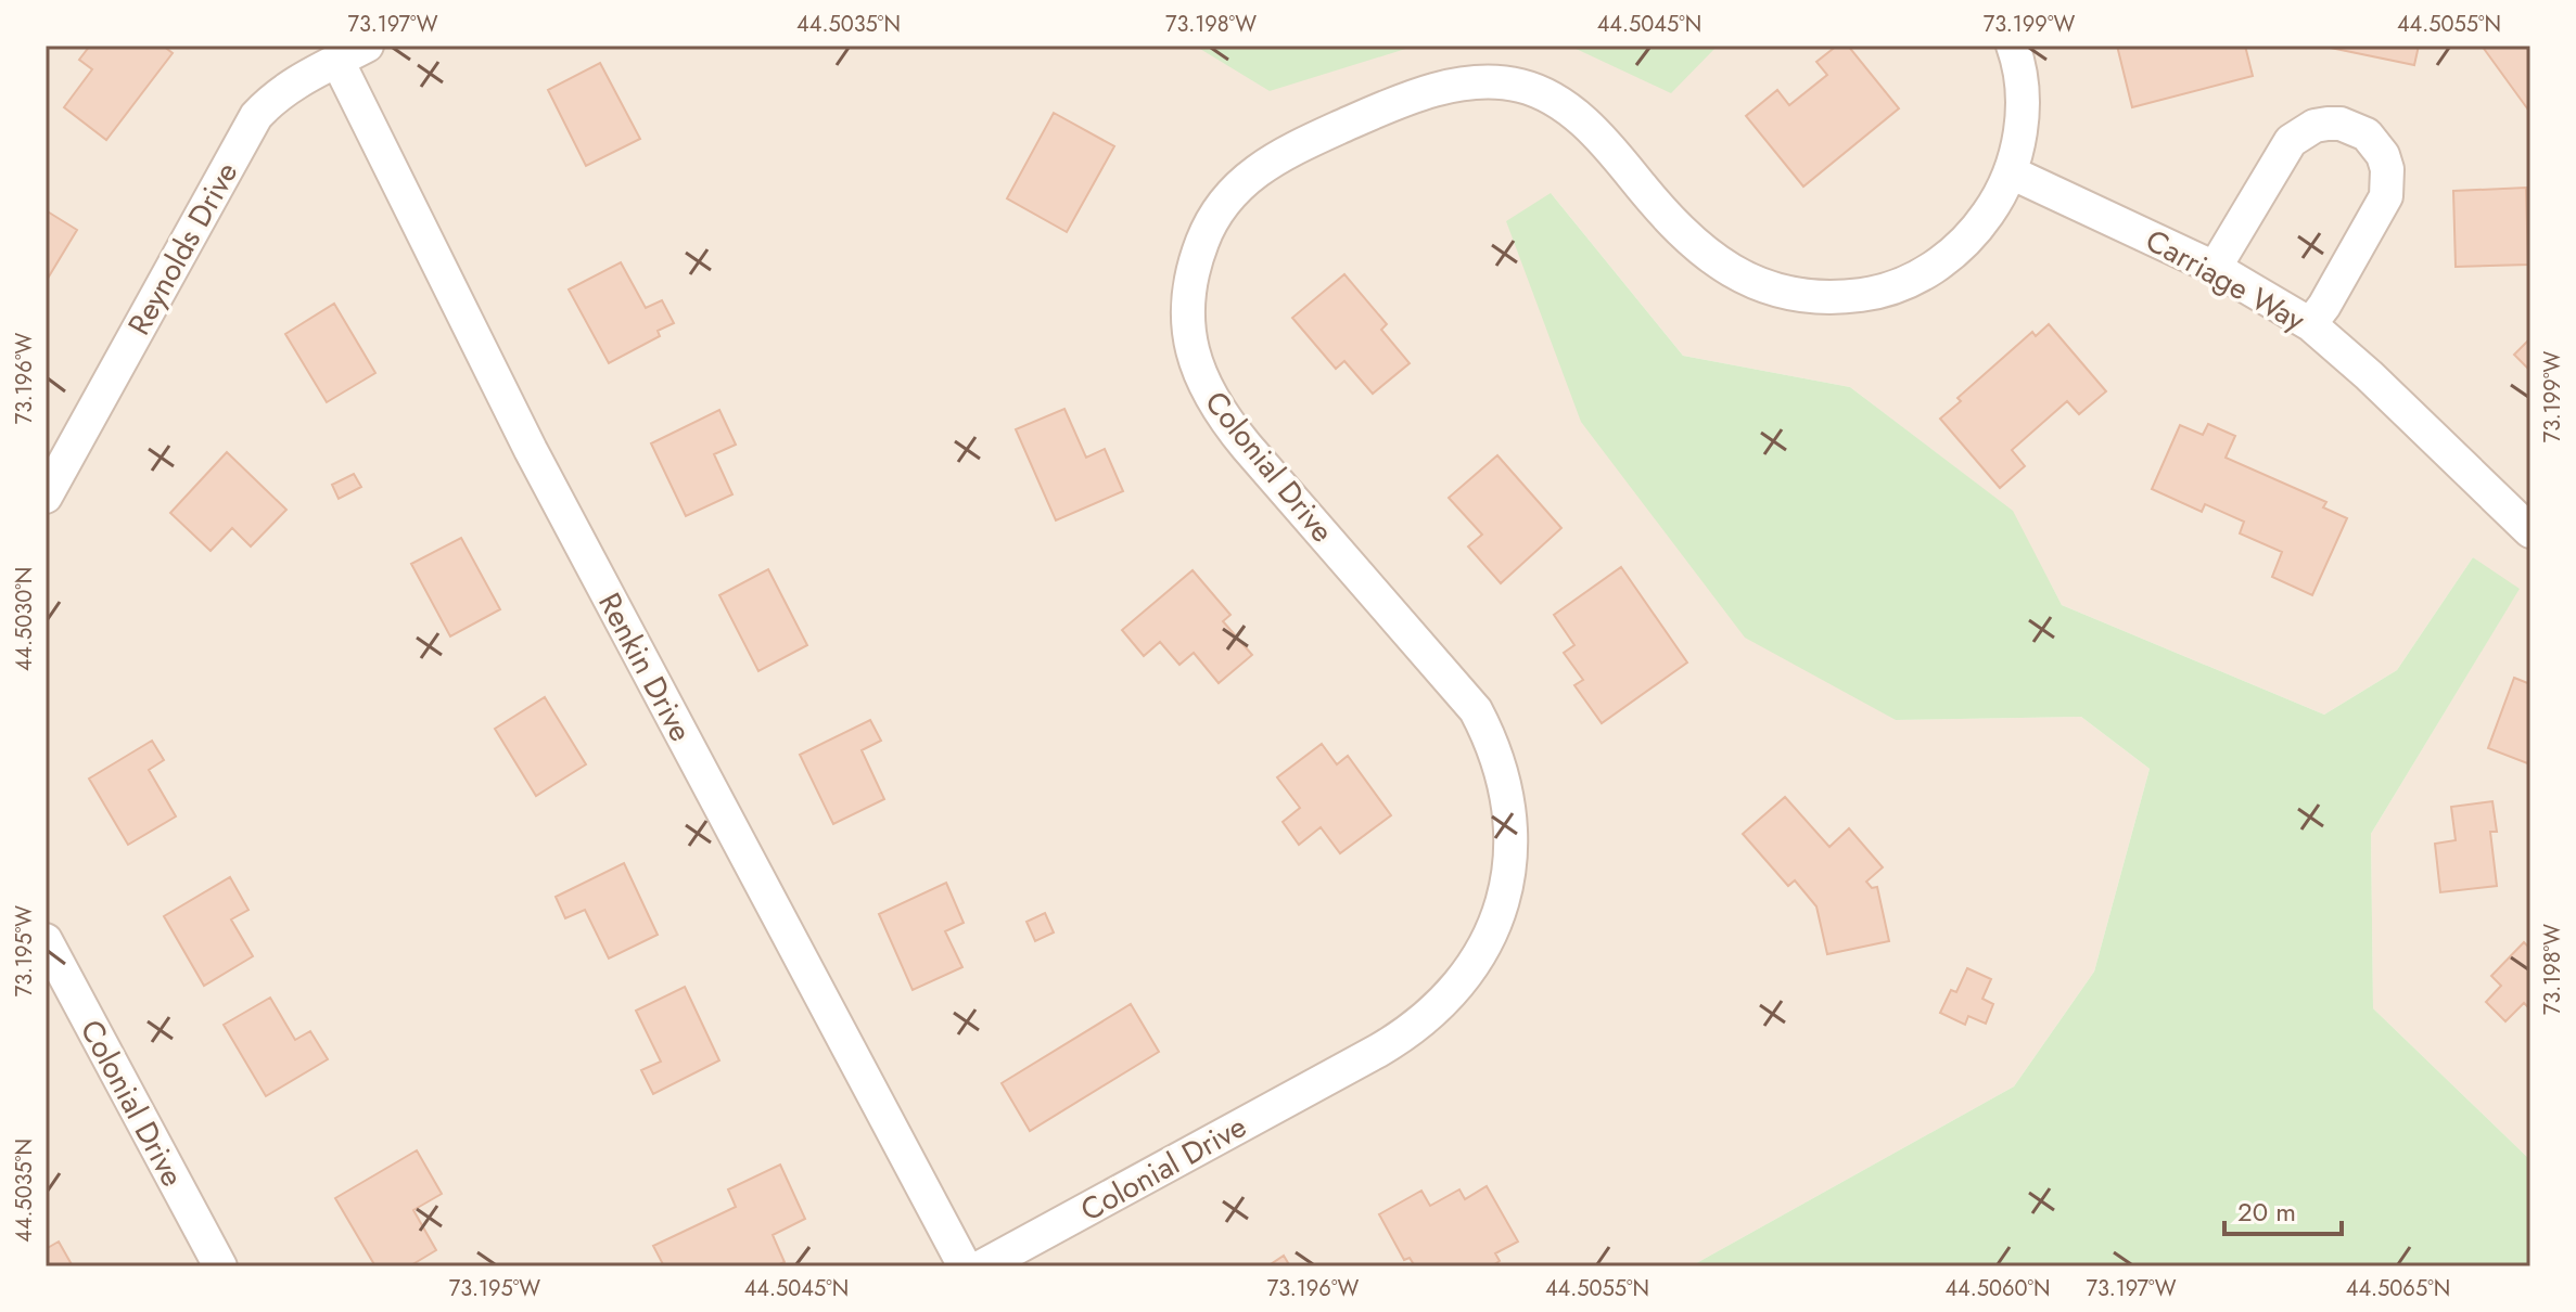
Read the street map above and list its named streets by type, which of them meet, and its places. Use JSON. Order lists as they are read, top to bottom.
{
  "streets": {
    "street": [
      "Reynolds Drive",
      "Carriage Way",
      "Colonial Drive",
      "Renkin Drive"
    ]
  },
  "crossings": [
    ["Reynolds Drive", "Renkin Drive"],
    ["Carriage Way", "Colonial Drive"]
  ],
  "scale_bar": "20 m",
  "coordinates": [
    "73.197°W",
    "44.5035°N",
    "73.198°W",
    "44.5045°N",
    "73.199°W",
    "44.5055°N",
    "73.196°W",
    "44.5030°N",
    "73.195°W",
    "44.5060°N",
    "44.5065°N"
  ]
}
